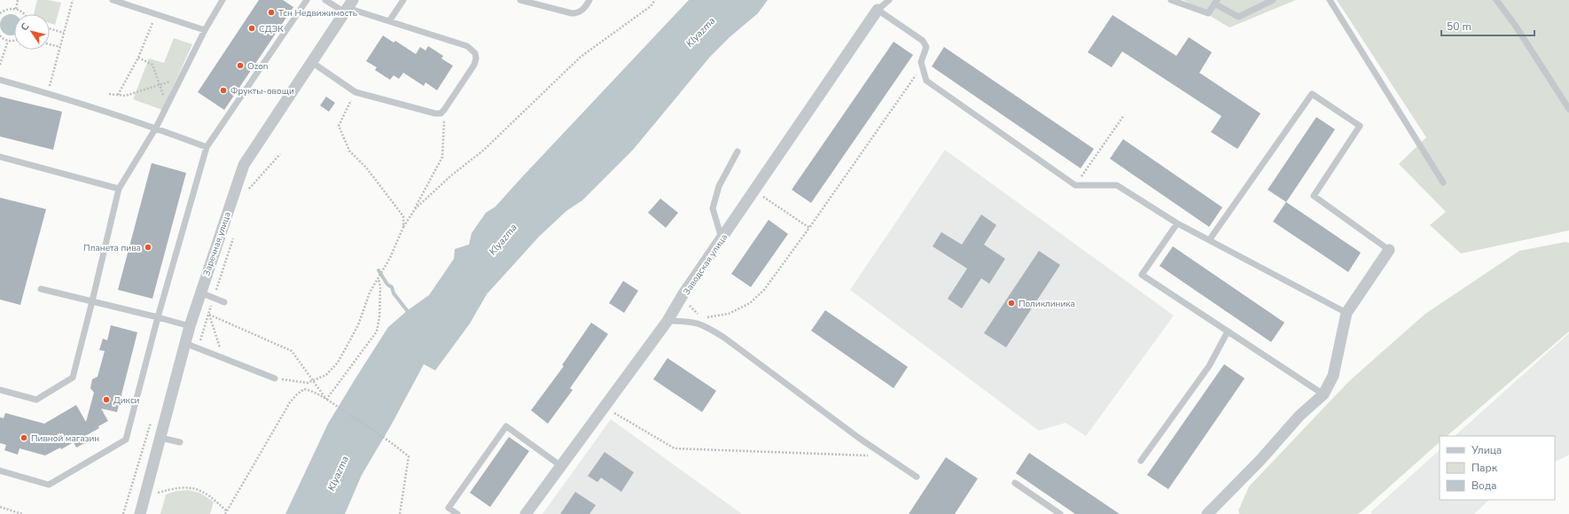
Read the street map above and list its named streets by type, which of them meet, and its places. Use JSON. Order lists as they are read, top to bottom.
{
  "streets": {
    "street": ["Заречная улица", "Заводская улица"]
  },
  "water": ["Klyazma"],
  "places": [
    "Тсн Недвижимость",
    "СДЭК",
    "Ozon",
    "Фрукты-овощи",
    "Планета пива",
    "Поликлиника",
    "Дикси",
    "Пивной магазин"
  ],
  "legend": ["Улица", "Парк", "Вода"],
  "scale_bar": "50 m",
  "north": "top left"
}
